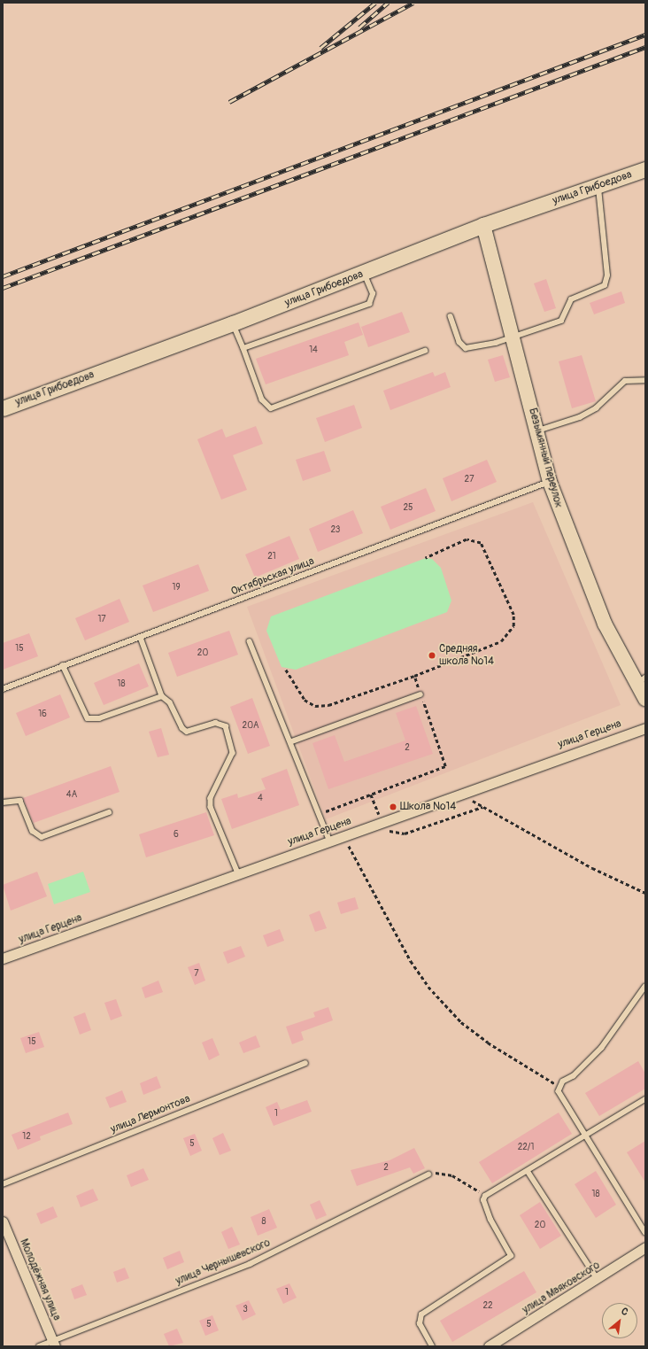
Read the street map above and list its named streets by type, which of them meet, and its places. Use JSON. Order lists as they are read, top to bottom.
{
  "streets": {
    "main road": ["улица Грибоедова"],
    "street": [
      "Безымянный переулок",
      "улица Герцена",
      "Молодёжная улица",
      "улица Маяковского"
    ],
    "lane": ["Октябрьская улица", "улица Лермонтова", "улица Чернышевского"]
  },
  "crossings": [
    ["улица Грибоедова", "Безымянный переулок"],
    ["Безымянный переулок", "Октябрьская улица"],
    ["улица Чернышевского", "Молодёжная улица"]
  ],
  "places": ["Средняя школа №14", "Школа №14"],
  "house_numbers": [
    "14",
    "27",
    "25",
    "23",
    "21",
    "19",
    "17",
    "15",
    "20",
    "18",
    "16",
    "20А",
    "2",
    "4А",
    "4",
    "6",
    "7",
    "15",
    "1",
    "12",
    "5",
    "22/1",
    "2",
    "18",
    "8",
    "20",
    "1",
    "22",
    "3",
    "5"
  ],
  "north": "top right"
}
